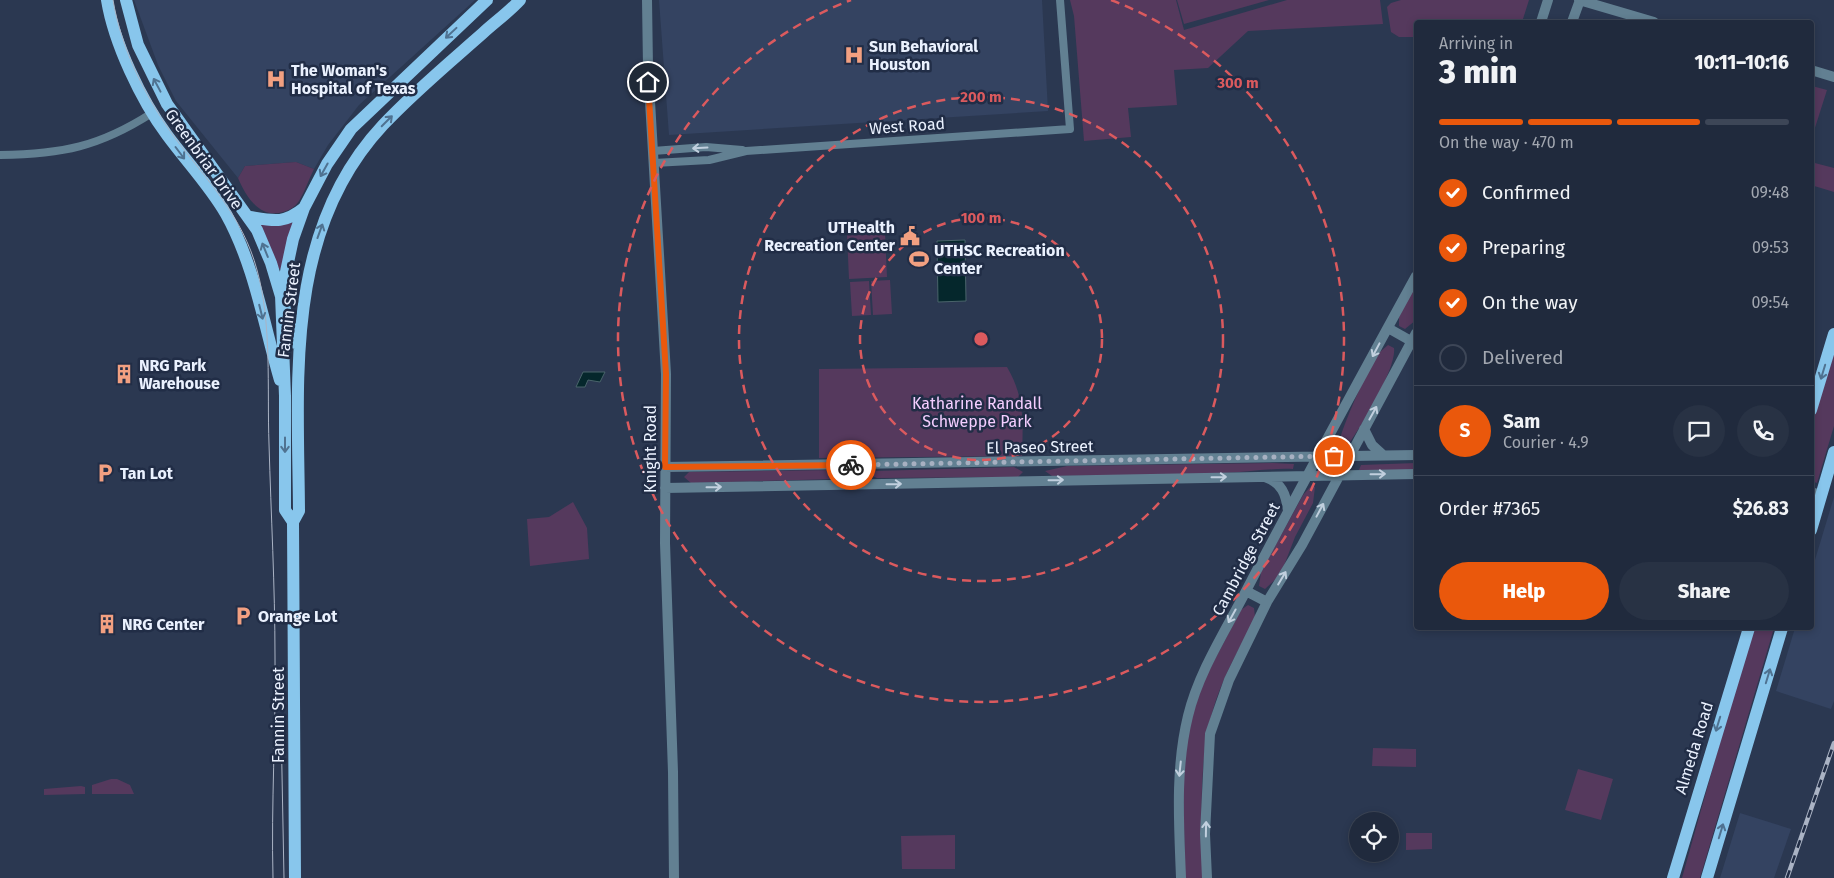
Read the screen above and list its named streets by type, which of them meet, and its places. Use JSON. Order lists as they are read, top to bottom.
{
  "streets": {
    "main road": ["Greenbriar Drive", "Fannin Street", "Almeda Road"],
    "street": [
      "West Road",
      "El Paseo Street",
      "Knight Road",
      "Cambridge Street"
    ]
  },
  "crossings": [
    ["West Road", "Knight Road"],
    ["Greenbriar Drive", "Fannin Street"],
    ["El Paseo Street", "Knight Road"],
    ["El Paseo Street", "Cambridge Street"]
  ],
  "parks": ["Katharine Randall Schweppe Park"],
  "places": {
    "hospital": ["Sun Behavioral Houston", "The Woman's Hospital of Texas"],
    "public building": ["UTHealth Recreation Center"],
    "sports": ["UTHSC Recreation Center"],
    "building": ["NRG Park Warehouse", "NRG Center"],
    "parking": ["Tan Lot", "Orange Lot"]
  },
  "page": {
    "heading": ["3 min", "Arriving in", "10:11–10:16"],
    "panel": [
      "Sam",
      "Courier · 4.9",
      "Order #7365",
      "$26.83"
    ],
    "bar": "On the way · 470 m",
    "list": [
      ["Confirmed", "09:48"],
      ["Preparing", "09:53"],
      ["On the way", "09:54"],
      "Delivered"
    ],
    "round": "S",
    "buttons": ["Help", "Share"]
  },
  "rings": ["300 m", "200 m", "100 m"]
}
